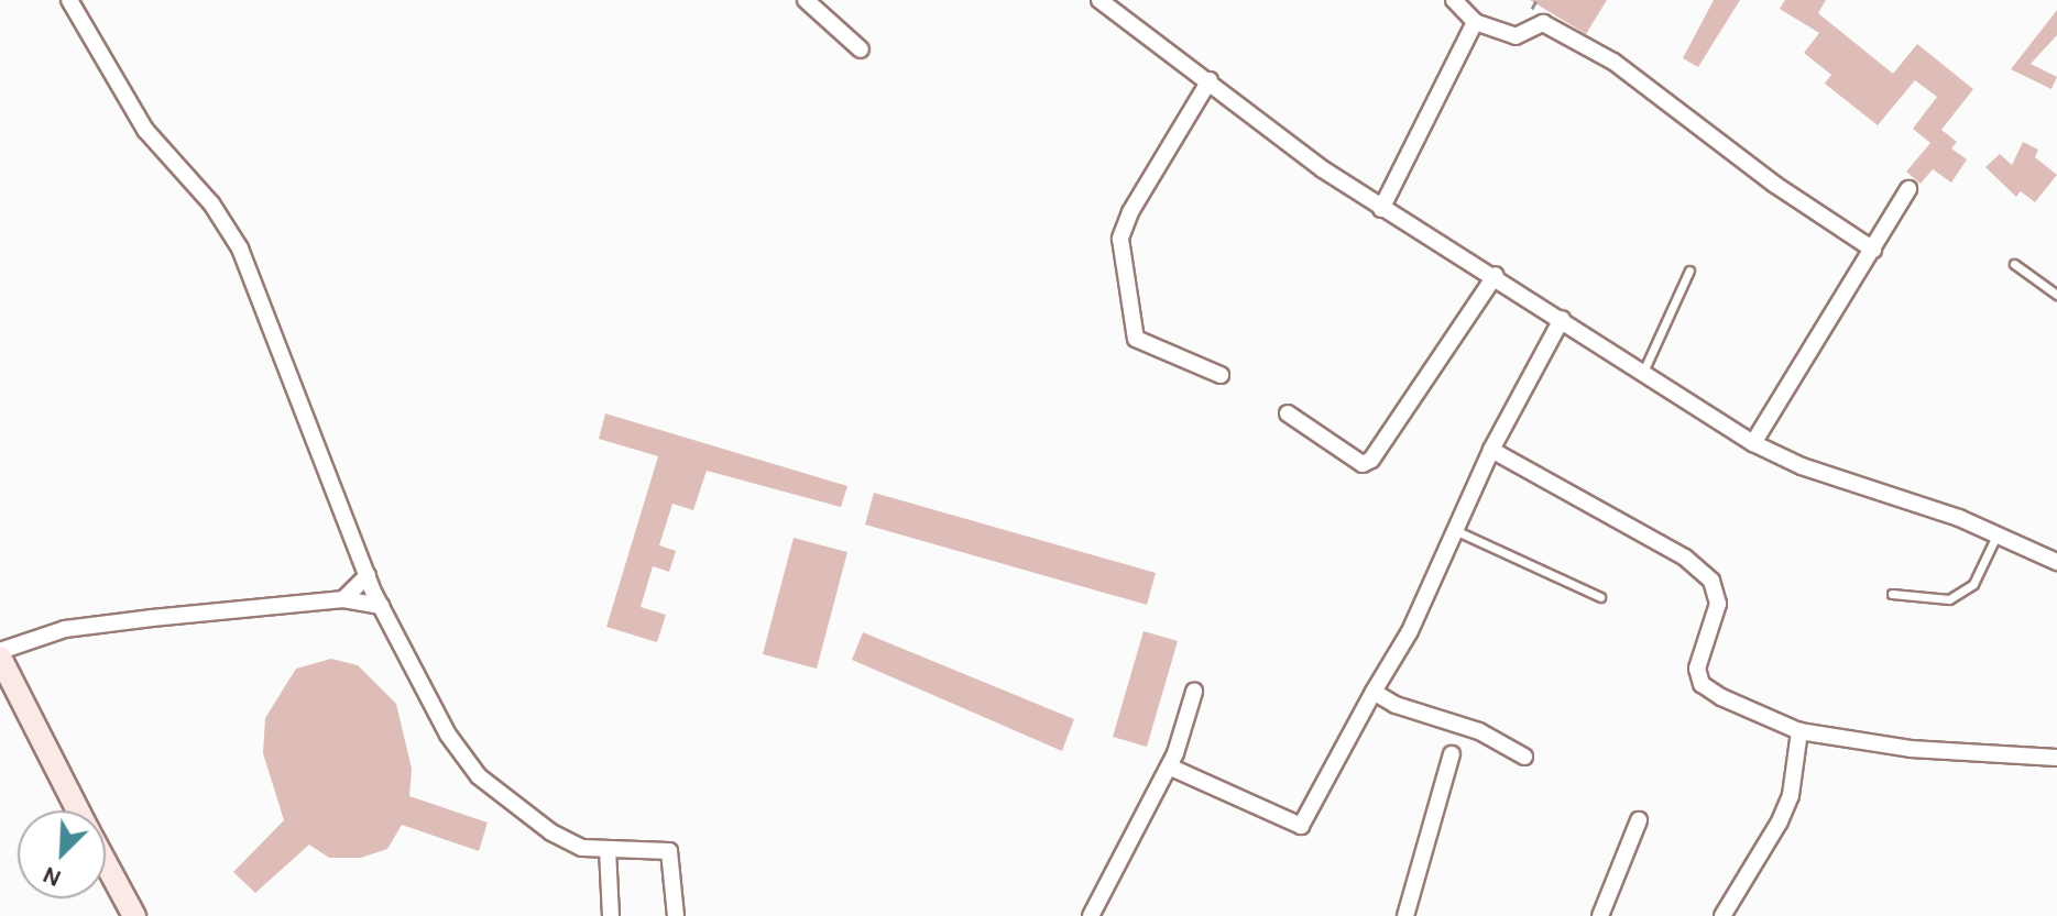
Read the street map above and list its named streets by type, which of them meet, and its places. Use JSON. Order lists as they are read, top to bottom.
{
  "north": "bottom left"
}
